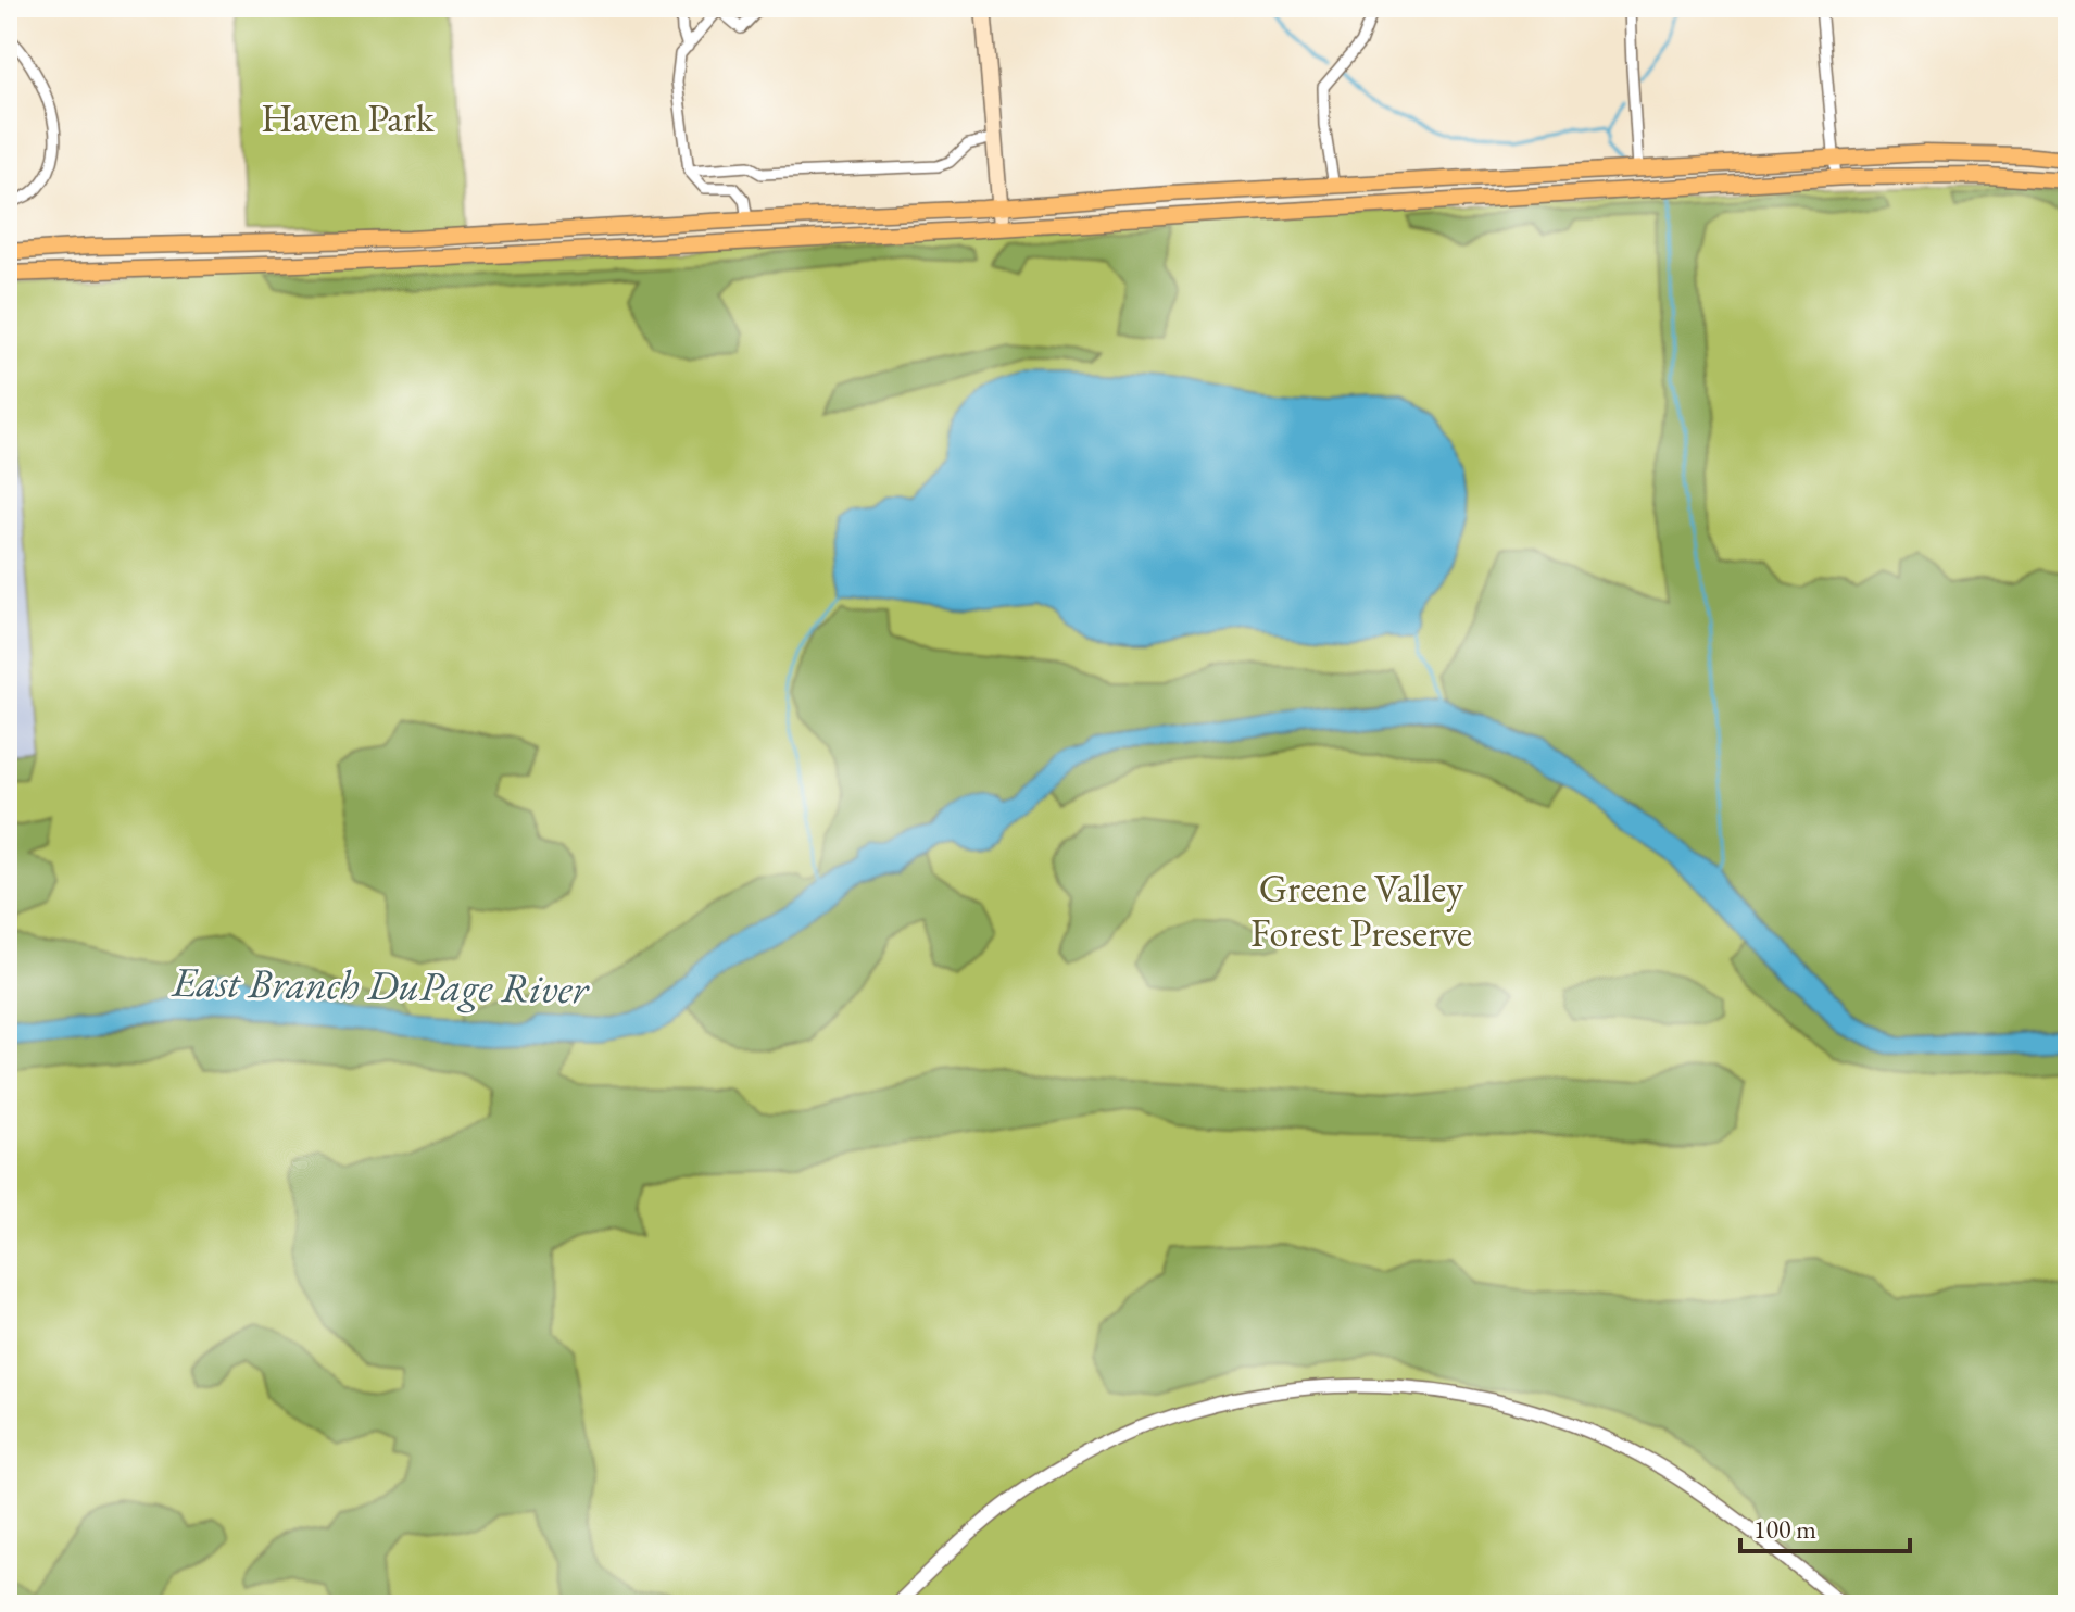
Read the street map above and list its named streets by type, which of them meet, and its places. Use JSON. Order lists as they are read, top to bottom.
{
  "water": ["East Branch DuPage River"],
  "parks": ["Haven Park", "Greene Valley Forest Preserve"],
  "scale_bar": "100 m"
}
